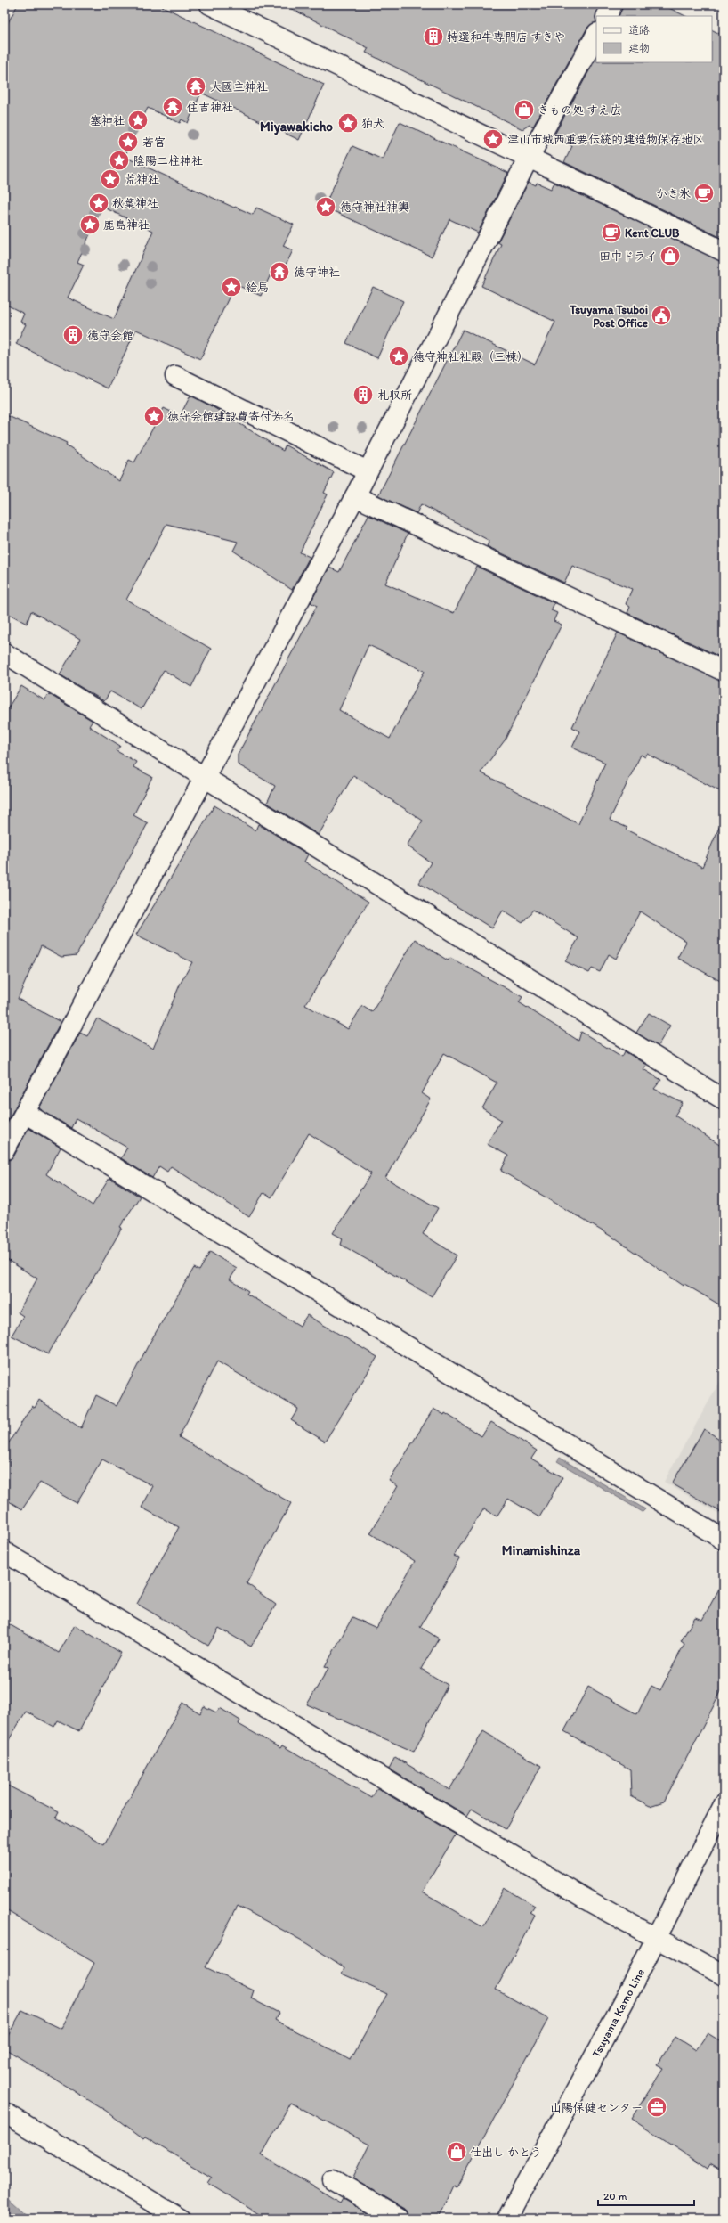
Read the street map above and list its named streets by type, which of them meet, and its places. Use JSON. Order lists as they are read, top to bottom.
{
  "streets": {
    "street": ["Tsuyama Kamo Line"]
  },
  "districts": ["Miyawakicho", "Minamishinza"],
  "places": {
    "building": ["特選和牛専門店 すきや", "徳守会館", "札収所"],
    "temple": ["大國主神社", "住吉神社", "徳守神社"],
    "shop": ["きもの処 すえ広", "田中ドライ", "仕出し かとう"],
    "place": [
      "塞神社",
      "狛犬",
      "津山市城西重要伝統的建造物保存地区",
      "若宮",
      "陰陽二柱神社",
      "荒神社",
      "秋葉神社",
      "徳守神社神輿",
      "鹿島神社",
      "絵馬",
      "徳守神社社殿（三棟）",
      "徳守会館建設費寄付芳名"
    ],
    "cafe": ["かき氷", "Kent CLUB"],
    "public building": ["Tsuyama Tsuboi Post Office"],
    "office": ["山陽保健センター"]
  },
  "legend": ["道路", "建物"],
  "scale_bar": "20 m"
}
